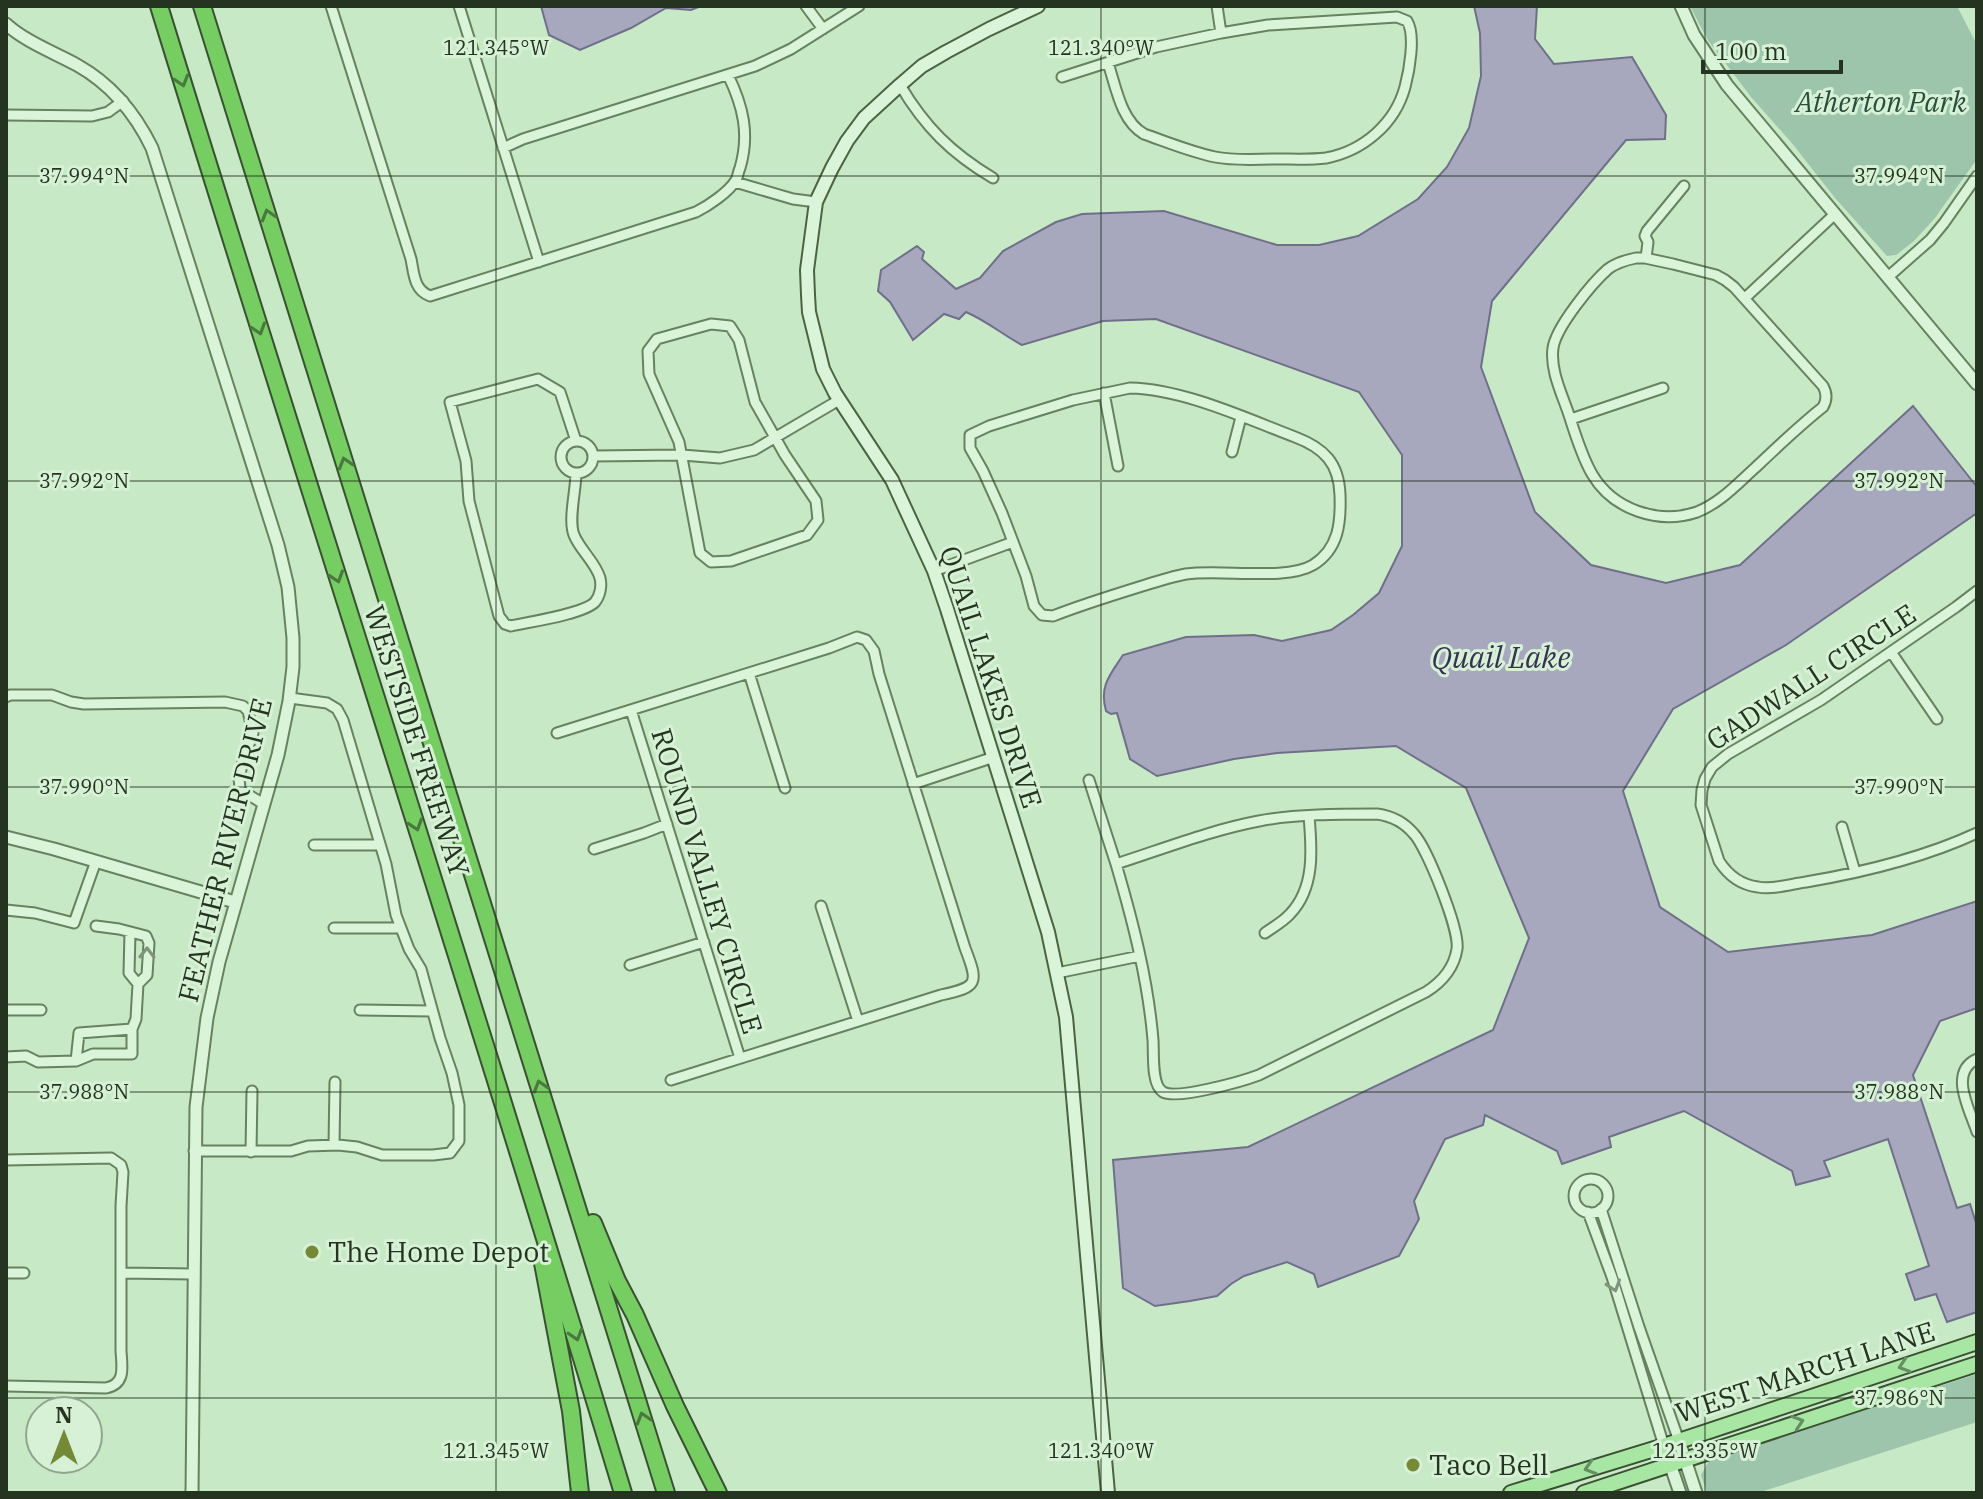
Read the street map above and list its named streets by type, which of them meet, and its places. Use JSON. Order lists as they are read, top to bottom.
{
  "streets": {
    "highway": ["WESTSIDE FREEWAY"],
    "main road": ["QUAIL LAKES DRIVE", "WEST MARCH LANE"],
    "street": ["GADWALL CIRCLE", "FEATHER RIVER DRIVE", "ROUND VALLEY CIRCLE"]
  },
  "water": ["Quail Lake"],
  "parks": ["Atherton Park"],
  "places": ["The Home Depot", "Taco Bell"],
  "scale_bar": "100 m",
  "north": "top",
  "coordinates": [
    "121.345°W",
    "121.340°W",
    "37.994°N",
    "37.992°N",
    "37.990°N",
    "37.988°N",
    "37.986°N",
    "121.335°W"
  ]
}
